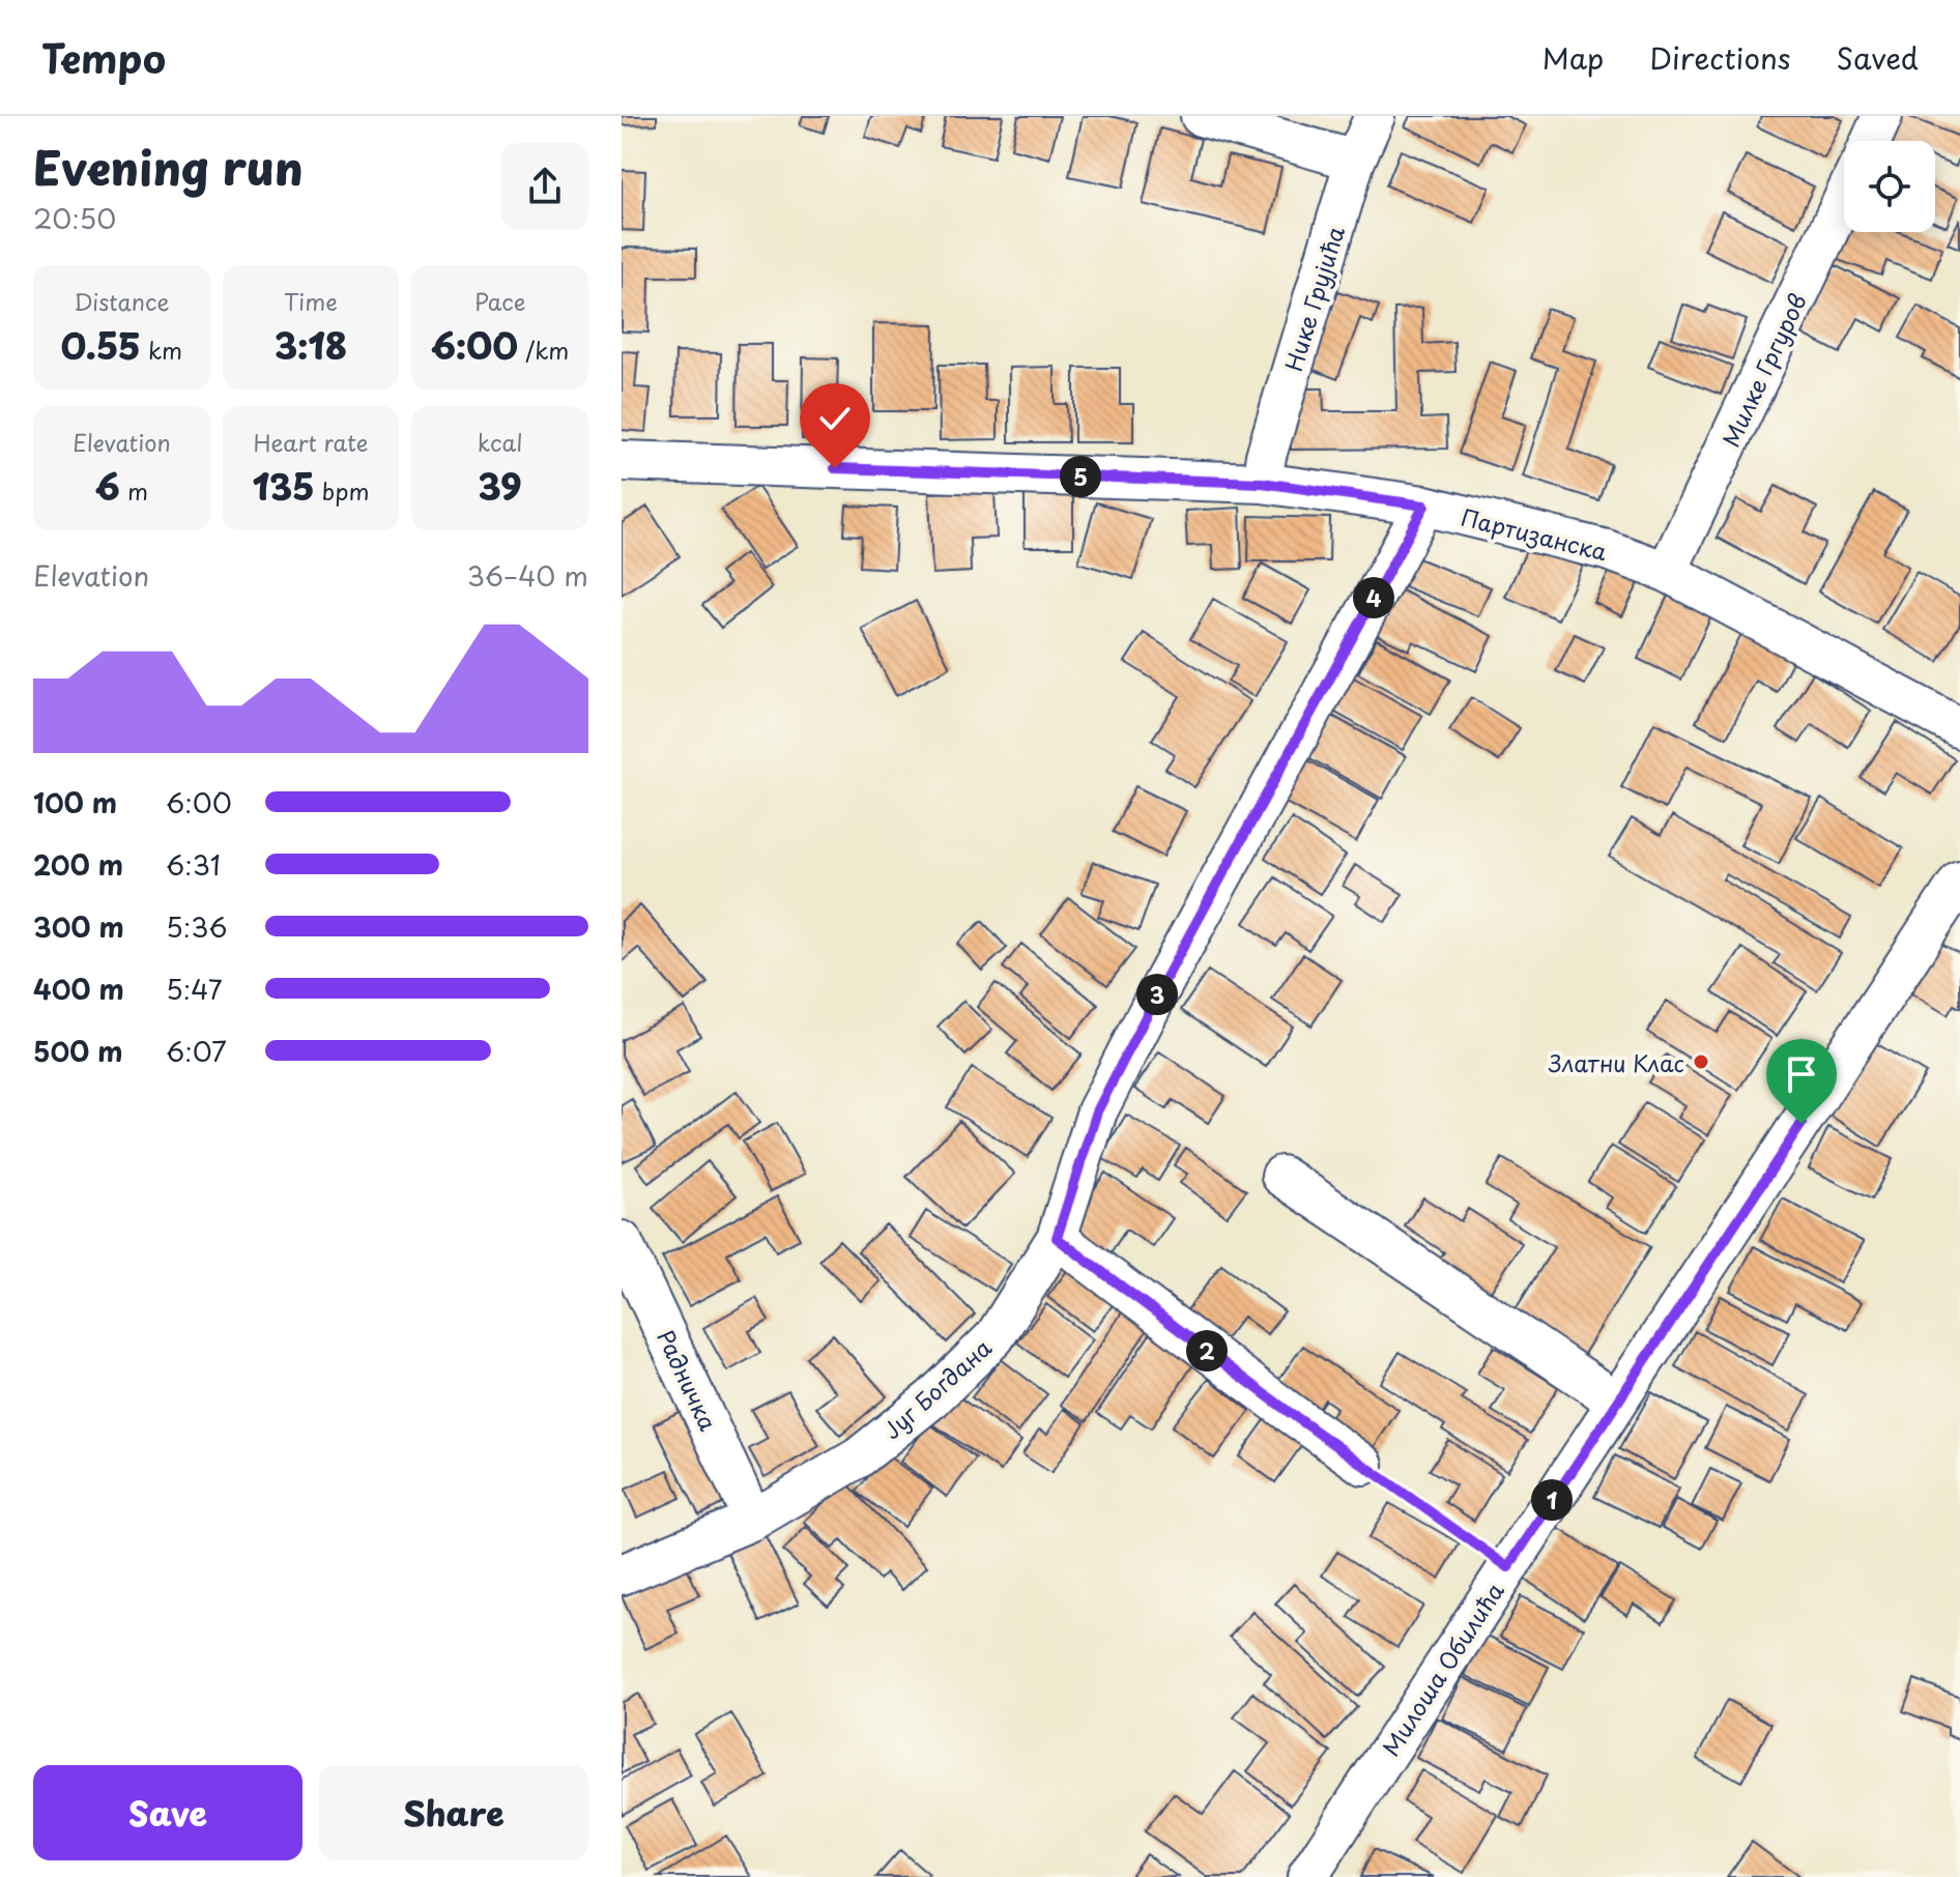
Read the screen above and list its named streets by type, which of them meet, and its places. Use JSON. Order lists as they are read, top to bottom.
{
  "streets": {
    "street": [
      "Нике Грујића",
      "Милке Гргуров",
      "Партизанска",
      "Радничка",
      "Југ Богдана",
      "Милоша Обилића"
    ]
  },
  "crossings": [
    ["Нике Грујића", "Партизанска"],
    ["Милке Гргуров", "Партизанска"],
    ["Партизанска", "Југ Богдана"],
    ["Радничка", "Југ Богдана"]
  ],
  "places": ["Златни Клас"],
  "page": {
    "header": "Tempo",
    "nav": ["Map", "Directions", "Saved"],
    "heading": ["Evening run", "20:50"],
    "stats": [
      ["Distance", "0.55 km"],
      ["Time", "3:18"],
      ["Pace", "6:00 /km"],
      ["Elevation", "6 m"],
      ["Heart rate", "135 bpm"],
      ["kcal", "39"]
    ],
    "pins": [
      "5",
      "4",
      "3",
      "2",
      "1"
    ],
    "chart": ["Elevation", "36–40 m"],
    "list": [
      {
        "name": "100 m",
        "note": "6:00"
      },
      {
        "name": "200 m",
        "note": "6:31"
      },
      {
        "name": "300 m",
        "note": "5:36"
      },
      {
        "name": "400 m",
        "note": "5:47"
      },
      {
        "name": "500 m",
        "note": "6:07"
      }
    ],
    "buttons": ["Save", "Share"]
  }
}
